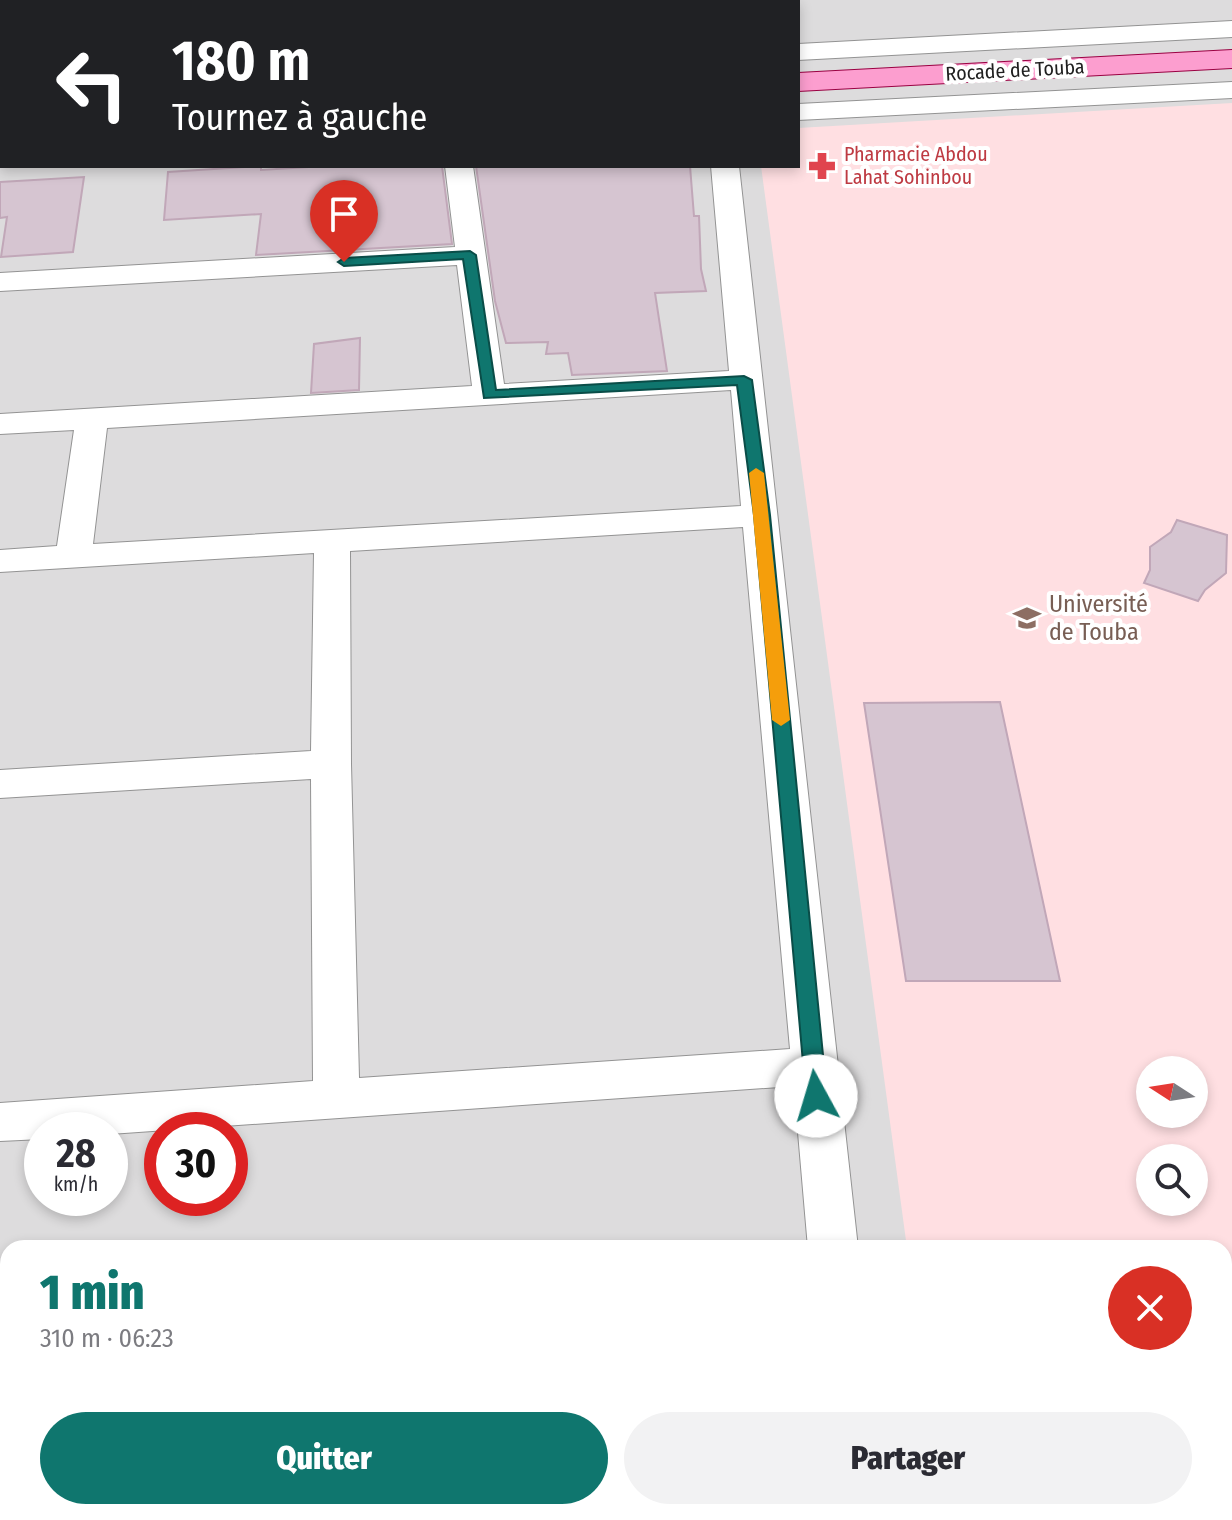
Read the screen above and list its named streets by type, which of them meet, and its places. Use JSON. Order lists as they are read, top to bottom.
{
  "streets": {
    "main road": ["Rocade de Touba"]
  },
  "places": {
    "pharmacy": ["Pharmacie Abdou Lahat Sohinbou"],
    "school or university": ["Université de Touba"]
  },
  "north": "left",
  "page": {
    "turn": ["180 m", "Tournez à gauche"],
    "speed": "28 km/h",
    "limit": "30",
    "heading": ["1 min", "310 m · 06:23"],
    "buttons": ["Quitter", "Partager"]
  }
}
